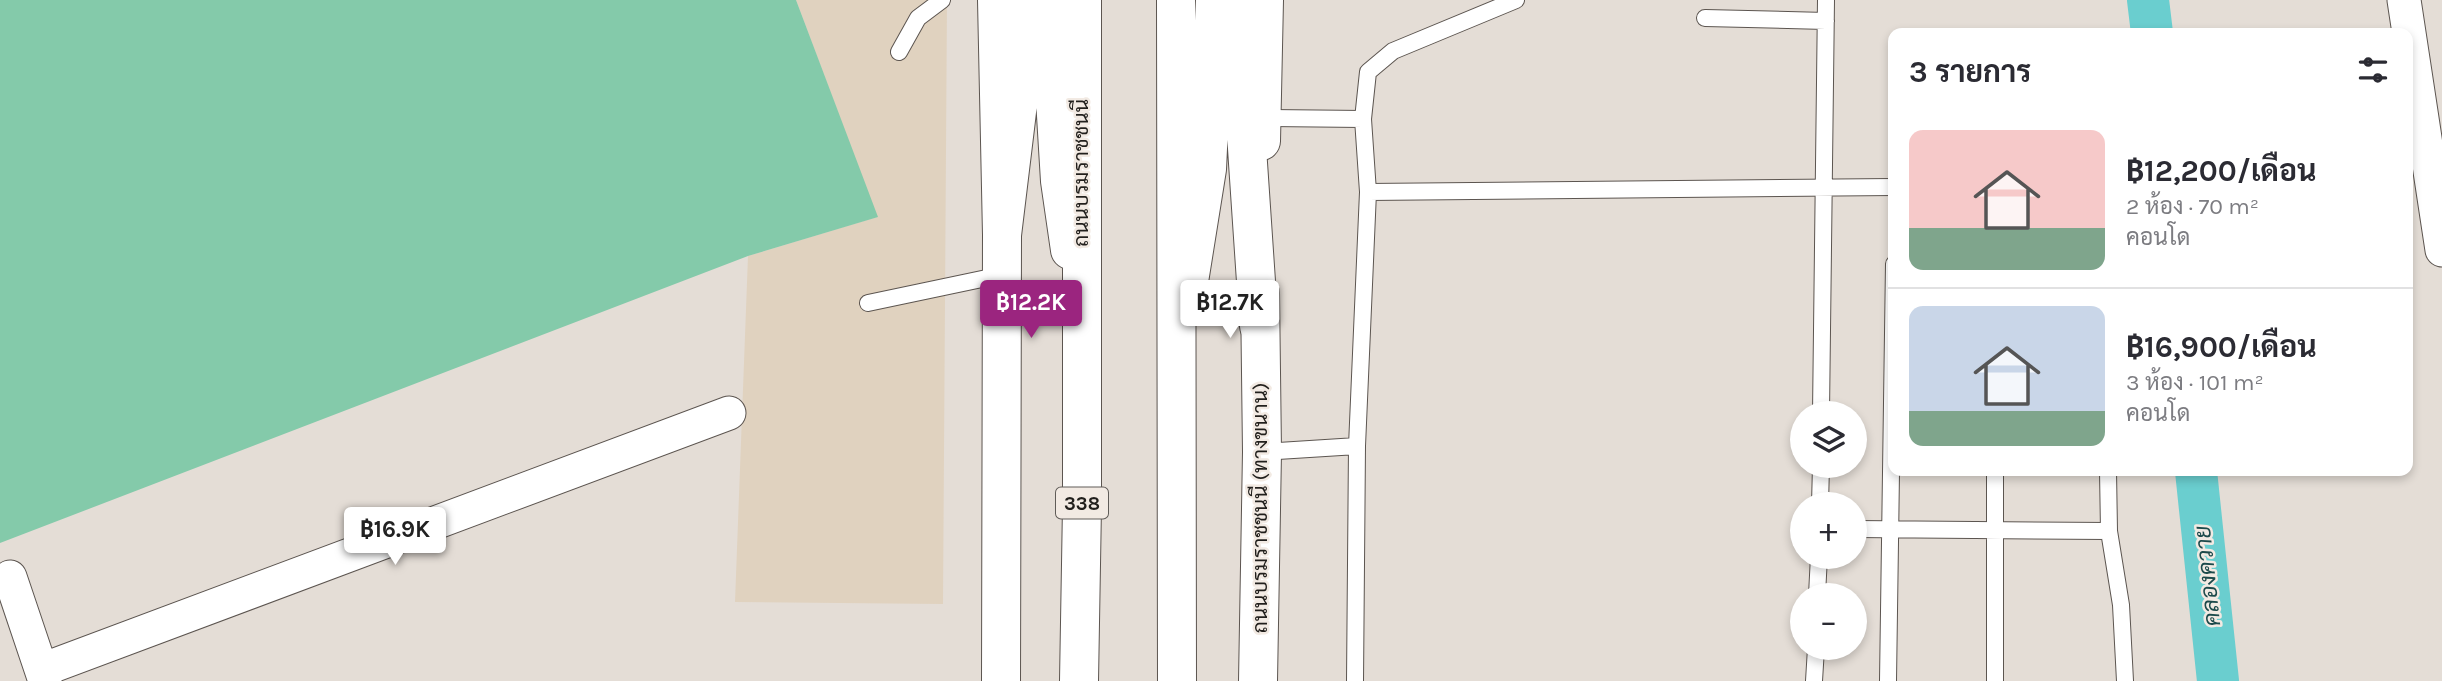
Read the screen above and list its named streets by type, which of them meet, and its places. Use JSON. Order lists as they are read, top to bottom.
{
  "streets": {
    "main road": ["ถนนบรมราชชนนี", "338", "ถนนบรมราชชนนี (ทางขนาน)"]
  },
  "crossings": [
    ["ถนนบรมราชชนนี", "338"]
  ],
  "water": ["คลองควาย"],
  "page": {
    "heading": "3 รายการ",
    "list": [
      {
        "name": "฿12,200/เดือน",
        "note": "2 ห้อง · 70 m² · คอนโด"
      },
      {
        "name": "฿16,900/เดือน",
        "note": "3 ห้อง · 101 m² · คอนโด"
      }
    ],
    "price": ["฿12.2K", "฿12.7K", "฿16.9K"],
    "map_buttons": ["+", "−"]
  }
}
